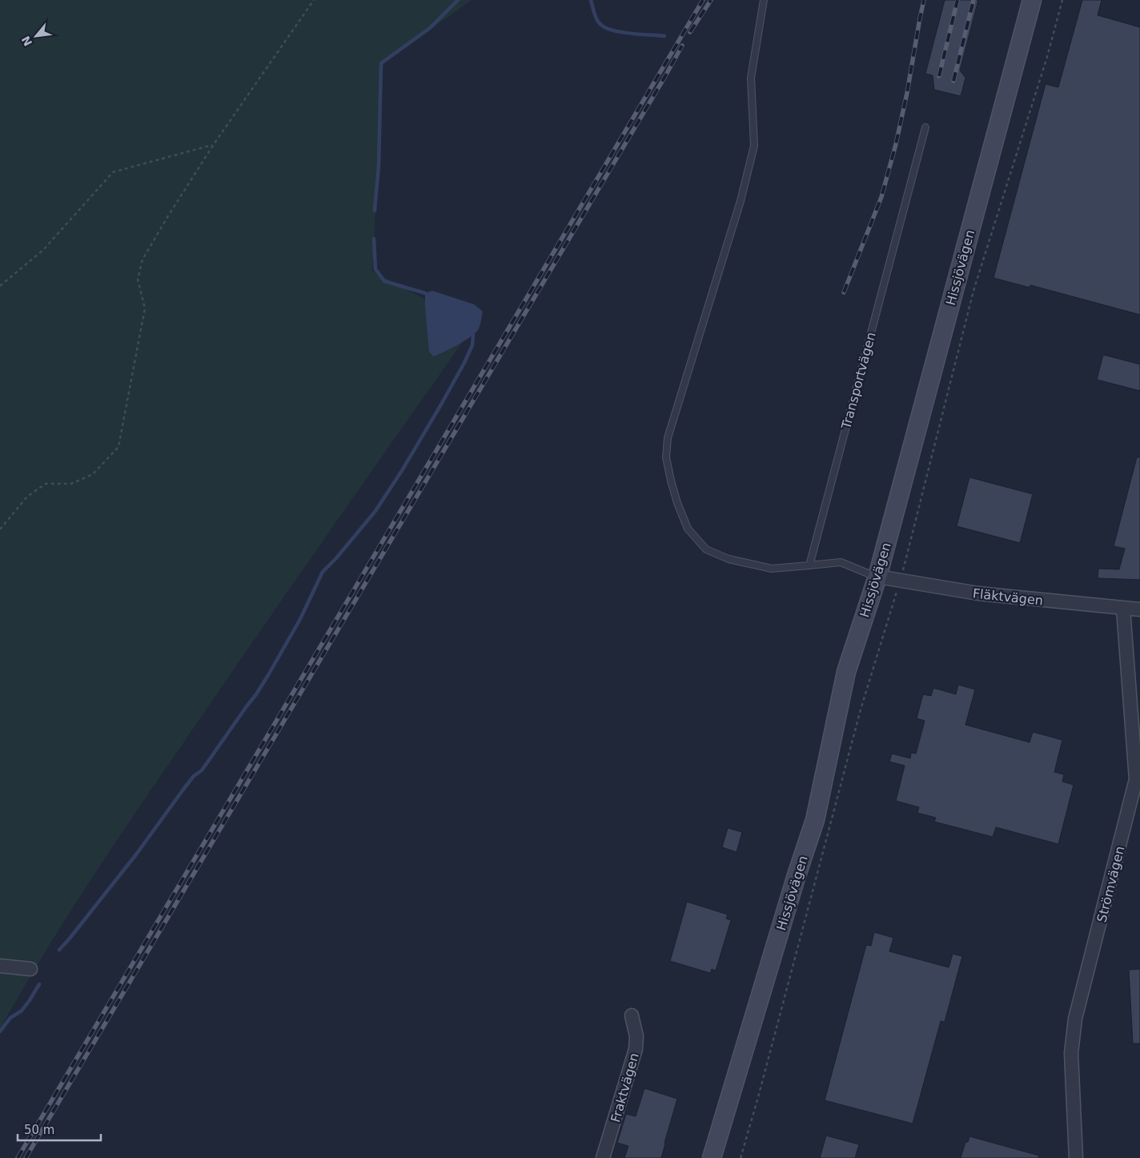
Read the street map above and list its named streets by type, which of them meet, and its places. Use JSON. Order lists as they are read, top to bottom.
{
  "streets": {
    "main road": ["Hissjövägen"],
    "street": ["Fläktvägen", "Strömvägen", "Fraktvägen"],
    "lane": ["Transportvägen"]
  },
  "crossings": [
    ["Hissjövägen", "Fläktvägen"],
    ["Fläktvägen", "Strömvägen"]
  ],
  "scale_bar": "50 m",
  "north": "bottom left"
}
